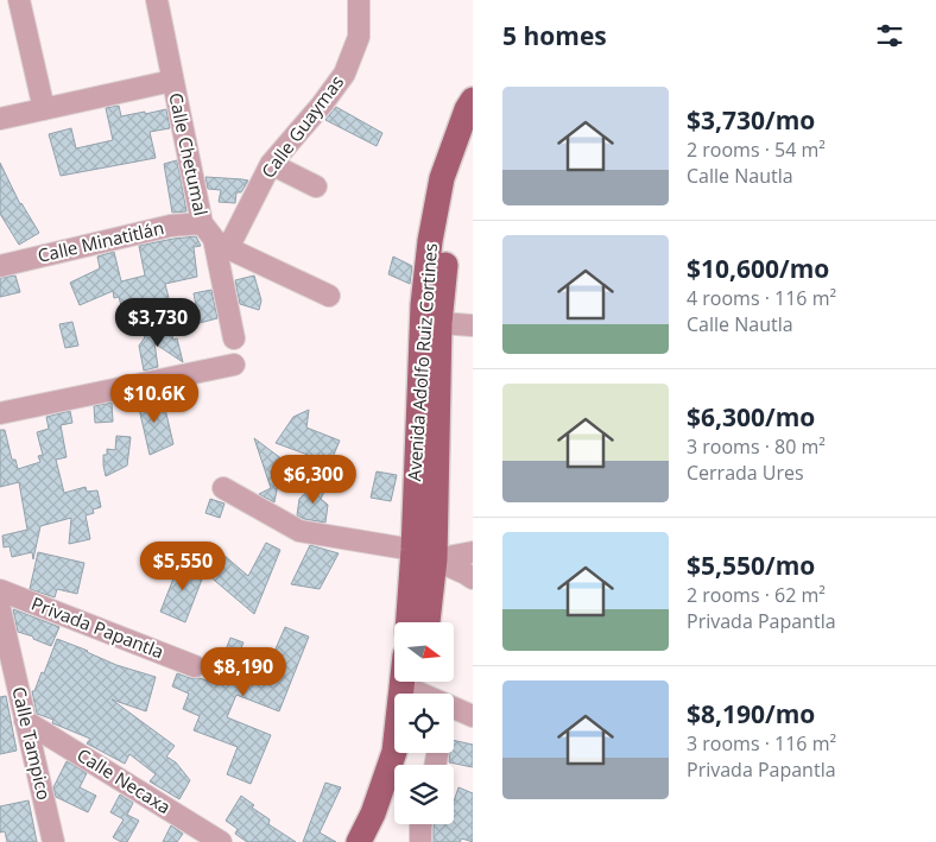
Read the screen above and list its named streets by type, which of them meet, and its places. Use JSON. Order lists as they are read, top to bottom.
{
  "streets": {
    "main road": ["Avenida Adolfo Ruiz Cortines"],
    "street": [
      "Calle Guaymas",
      "Calle Chetumal",
      "Calle Minatitlán",
      "Privada Papantla",
      "Calle Tampico",
      "Calle Necaxa"
    ]
  },
  "crossings": [
    ["Calle Guaymas", "Calle Chetumal"],
    ["Calle Guaymas", "Calle Minatitlán"],
    ["Calle Chetumal", "Calle Minatitlán"],
    ["Calle Tampico", "Calle Necaxa"]
  ],
  "north": "right",
  "page": {
    "heading": "5 homes",
    "list": [
      {
        "name": "$3,730/mo",
        "note": "2 rooms · 54 m² · Calle Nautla"
      },
      {
        "name": "$10,600/mo",
        "note": "4 rooms · 116 m² · Calle Nautla"
      },
      {
        "name": "$6,300/mo",
        "note": "3 rooms · 80 m² · Cerrada Ures"
      },
      {
        "name": "$5,550/mo",
        "note": "2 rooms · 62 m² · Privada Papantla"
      },
      {
        "name": "$8,190/mo",
        "note": "3 rooms · 116 m² · Privada Papantla"
      }
    ],
    "price": [
      "$3,730",
      "$10.6K",
      "$6,300",
      "$5,550",
      "$8,190"
    ]
  }
}
